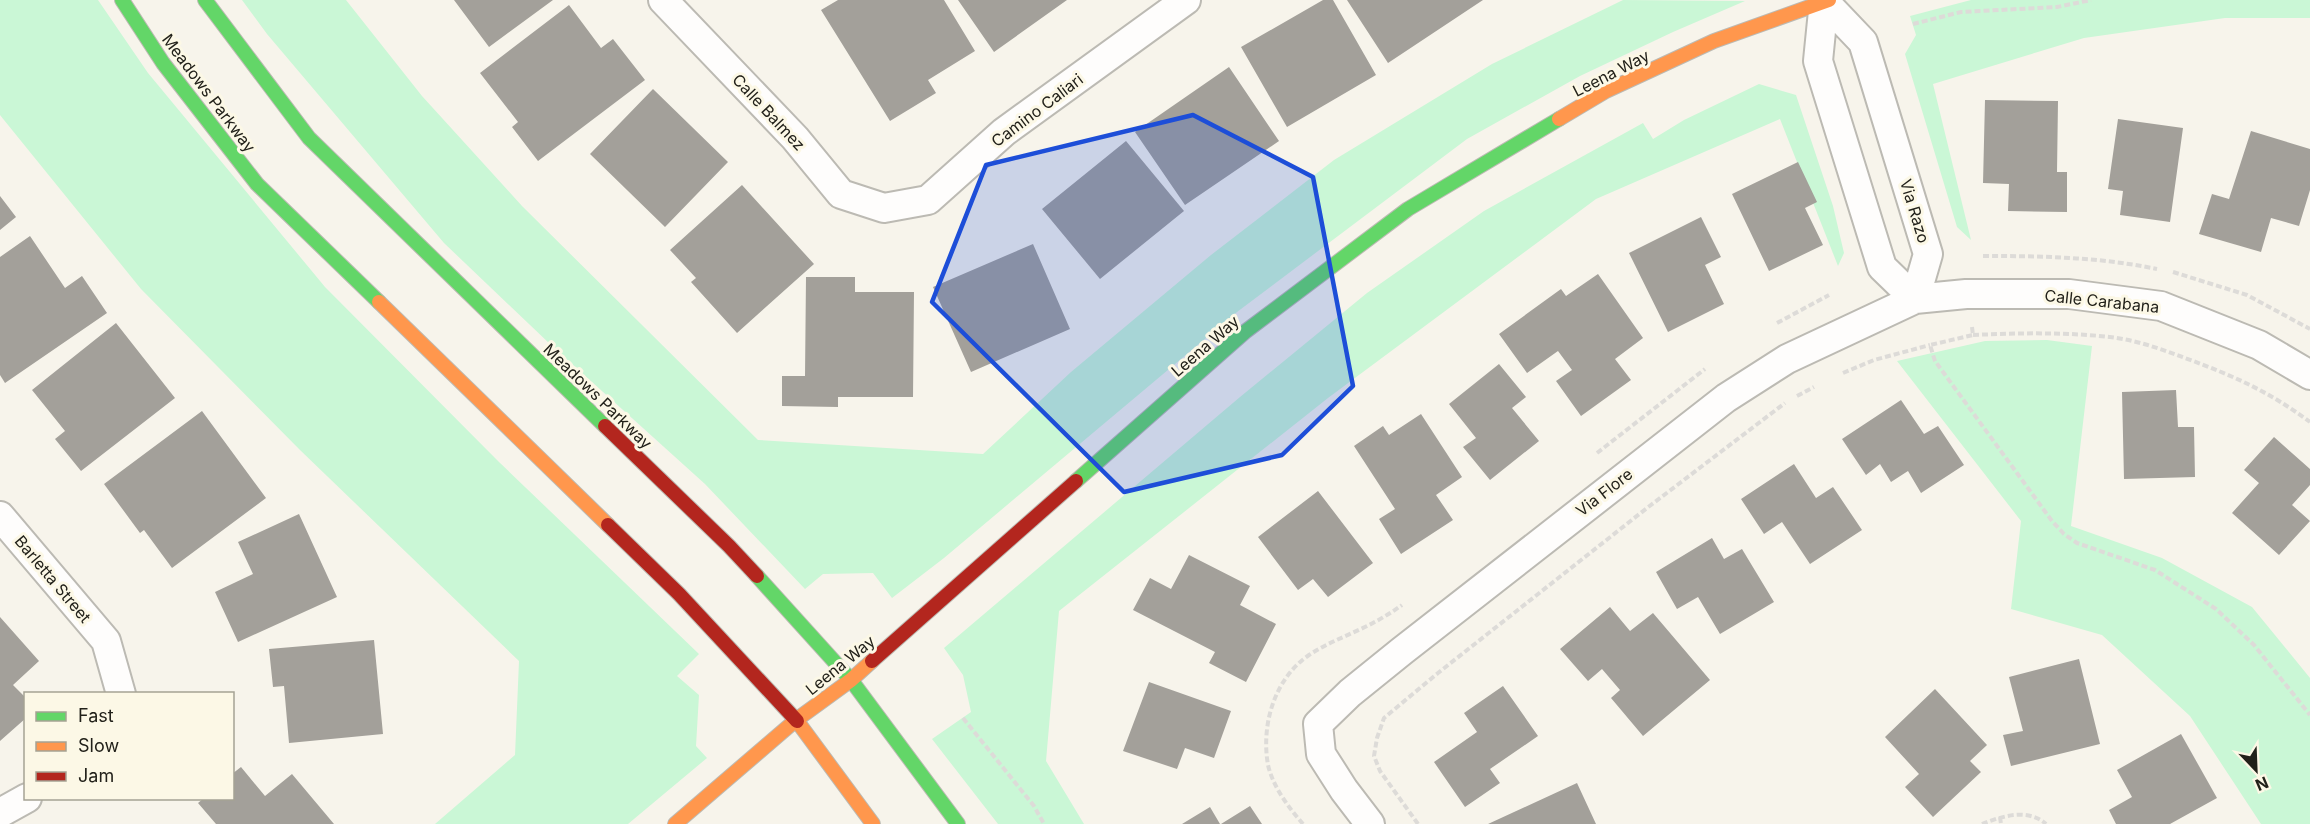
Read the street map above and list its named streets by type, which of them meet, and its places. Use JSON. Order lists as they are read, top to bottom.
{
  "streets": {
    "main road": ["Leena Way", "Meadows Parkway"],
    "street": [
      "Camino Caliari",
      "Calle Balmez",
      "Via Razo",
      "Calle Carabana",
      "Via Flore",
      "Barletta Street"
    ]
  },
  "crossings": [
    ["Leena Way", "Meadows Parkway"],
    ["Leena Way", "Via Razo"],
    ["Camino Caliari", "Calle Balmez"],
    ["Via Razo", "Calle Carabana"],
    ["Via Razo", "Via Flore"],
    ["Calle Carabana", "Via Flore"]
  ],
  "legend": ["Fast", "Slow", "Jam"],
  "north": "bottom right"
}
